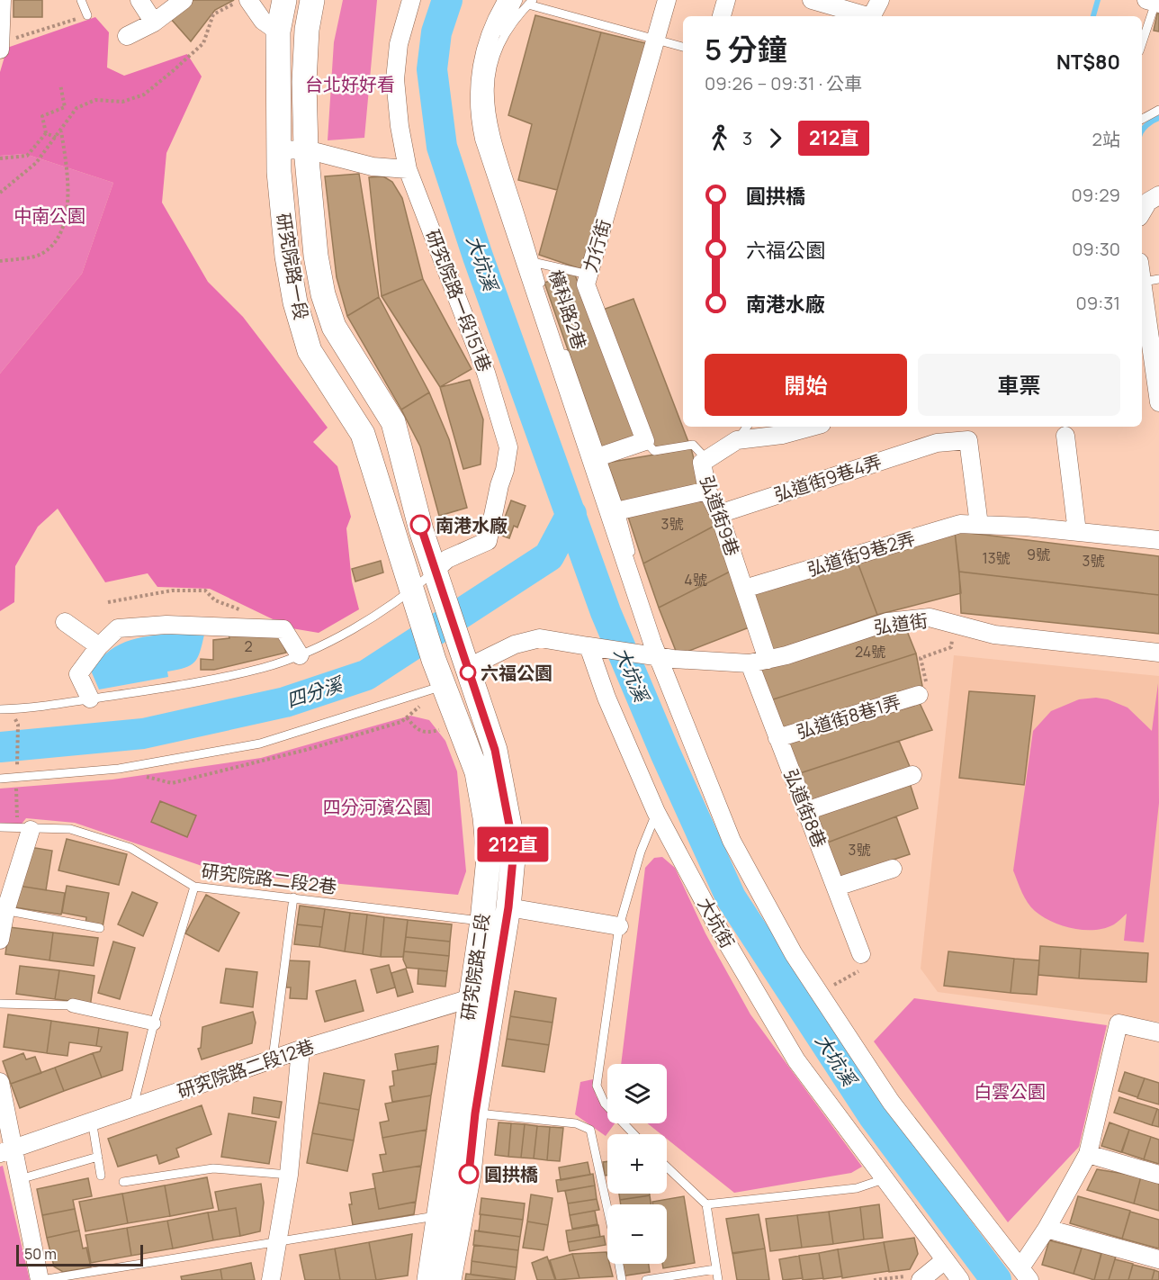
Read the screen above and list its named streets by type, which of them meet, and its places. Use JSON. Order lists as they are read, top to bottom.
{
  "streets": {
    "main road": ["研究院路一段", "研究院路二段"],
    "street": [
      "力行街",
      "研究院路一段151巷",
      "弘道街9巷4弄",
      "弘道街9巷",
      "弘道街9巷2弄",
      "弘道街",
      "弘道街8巷1弄",
      "弘道街8巷",
      "大坑街",
      "研究院路二段12巷"
    ],
    "lane": ["橫科路2巷", "研究院路二段2巷"]
  },
  "crossings": [
    ["研究院路一段", "研究院路一段151巷"],
    ["研究院路一段", "研究院路二段"],
    ["橫科路2巷", "弘道街"],
    ["弘道街9巷4弄", "弘道街9巷"],
    ["弘道街9巷4弄", "弘道街9巷2弄"],
    ["弘道街9巷", "弘道街9巷2弄"],
    ["弘道街9巷", "弘道街"],
    ["弘道街", "弘道街8巷"],
    ["弘道街", "大坑街"],
    ["弘道街8巷1弄", "弘道街8巷"],
    ["研究院路二段2巷", "研究院路二段"],
    ["研究院路二段", "研究院路二段12巷"]
  ],
  "water": ["大坑溪", "四分溪"],
  "parks": [
    "台北好好看",
    "中南公園",
    "四分河濱公園",
    "白雲公園"
  ],
  "places": ["南港水廠", "六福公園", "圓拱橋"],
  "lines": ["bus line 212直"],
  "house_numbers": [
    "3號",
    "9號",
    "13號",
    "3號",
    "4號",
    "2",
    "24號",
    "3號"
  ],
  "scale_bar": "50 m",
  "page": {
    "on_map": "212直",
    "heading": ["5 分鐘", "09:26 – 09:31 · 公車", "NT$80"],
    "legs": ["3", "212直", "2站"],
    "list": [
      {
        "name": "圓拱橋",
        "value": "09:29"
      },
      {
        "name": "六福公園",
        "value": "09:30"
      },
      {
        "name": "南港水廠",
        "value": "09:31"
      }
    ],
    "buttons": ["開始", "車票"],
    "map_buttons": ["+", "−"],
    "scale": "50 m"
  }
}
